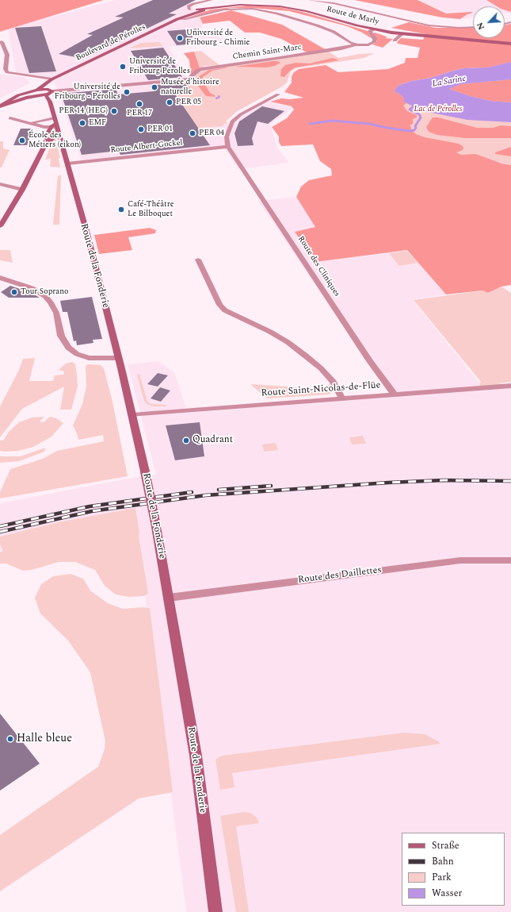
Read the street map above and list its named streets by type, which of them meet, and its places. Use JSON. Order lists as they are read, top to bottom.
{
  "streets": {
    "main road": ["Route de Marly", "Boulevard de Pérolles", "Route de la Fonderie"],
    "street": [
      "Chemin Saint-Marc",
      "Route Albert-Gockel",
      "Route des Cliniques",
      "Route Saint-Nicolas-de-Flüe",
      "Route des Daillettes"
    ]
  },
  "crossings": [
    ["Route de Marly", "Chemin Saint-Marc"],
    ["Route Albert-Gockel", "Route de la Fonderie"],
    ["Route Albert-Gockel", "Route des Cliniques"],
    ["Route de la Fonderie", "Route Saint-Nicolas-de-Flüe"],
    ["Route de la Fonderie", "Route des Daillettes"],
    ["Route des Cliniques", "Route Saint-Nicolas-de-Flüe"]
  ],
  "water": ["La Sarine"],
  "parks": ["Lac de Pérolles"],
  "places": [
    "Université de Fribourg - Chimie",
    "Université de Fribourg Pérolles",
    "Musée d'histoire naturelle",
    "Université de Fribourg - Pérolles",
    "PER 05",
    "PER 17",
    "PER 14 (HEG)",
    "EMF",
    "PER 01",
    "PER 04",
    "École des Métiers (eikon)",
    "Café-Théâtre Le Bilboquet",
    "Tour Soprano",
    "Quadrant",
    "Halle bleue"
  ],
  "legend": [
    "Straße",
    "Bahn",
    "Park",
    "Wasser"
  ],
  "north": "bottom left"
}
